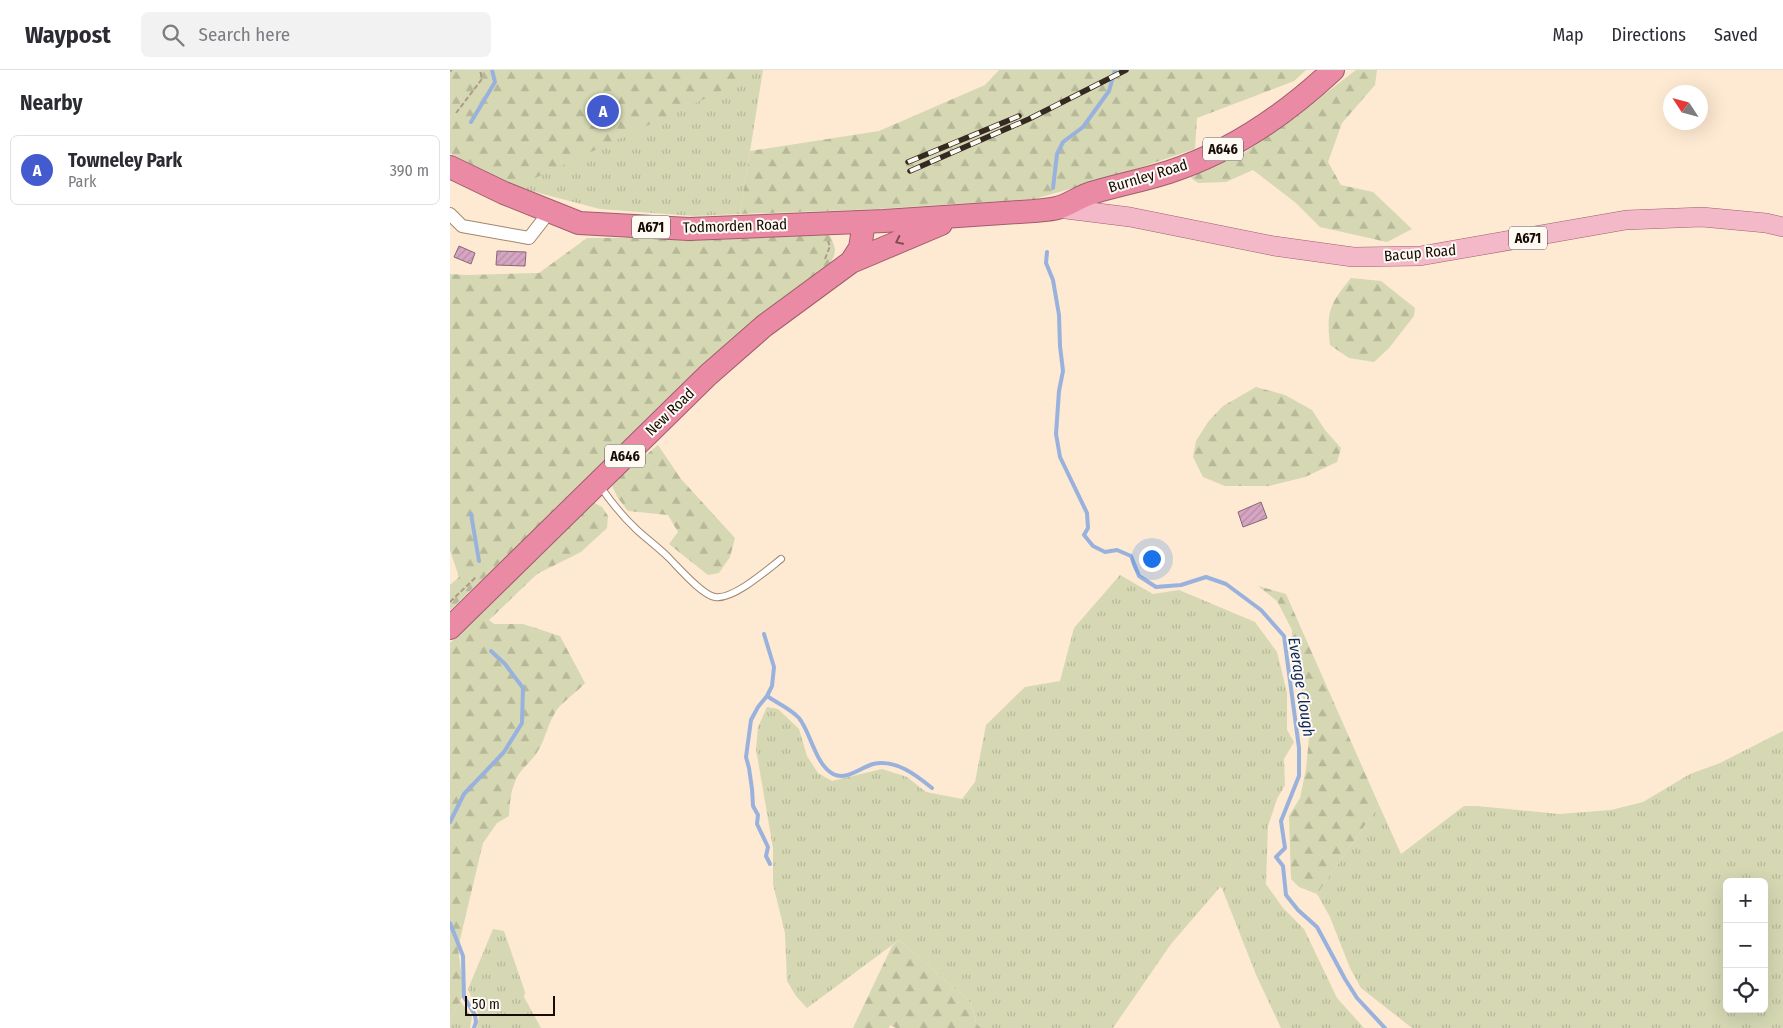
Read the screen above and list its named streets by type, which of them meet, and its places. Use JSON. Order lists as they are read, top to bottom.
{
  "streets": {
    "highway": [
      "A646",
      "Burnley Road",
      "Todmorden Road",
      "A671",
      "New Road"
    ],
    "main road": ["Bacup Road"]
  },
  "crossings": [
    ["Burnley Road", "Todmorden Road"],
    ["Burnley Road", "Bacup Road"],
    ["Todmorden Road", "Bacup Road"],
    ["Todmorden Road", "New Road"]
  ],
  "water": ["Everage Clough"],
  "scale_bar": "50 m",
  "north": "top left",
  "page": {
    "header": "Waypost",
    "search": "Search here",
    "nav": ["Map", "Directions", "Saved"],
    "heading": "Nearby",
    "pins": "A",
    "list": [
      {
        "mark": "A",
        "name": "Towneley Park",
        "note": "Park",
        "value": "390 m"
      }
    ],
    "map_buttons": ["+", "−"],
    "scale": "50 m"
  }
}
